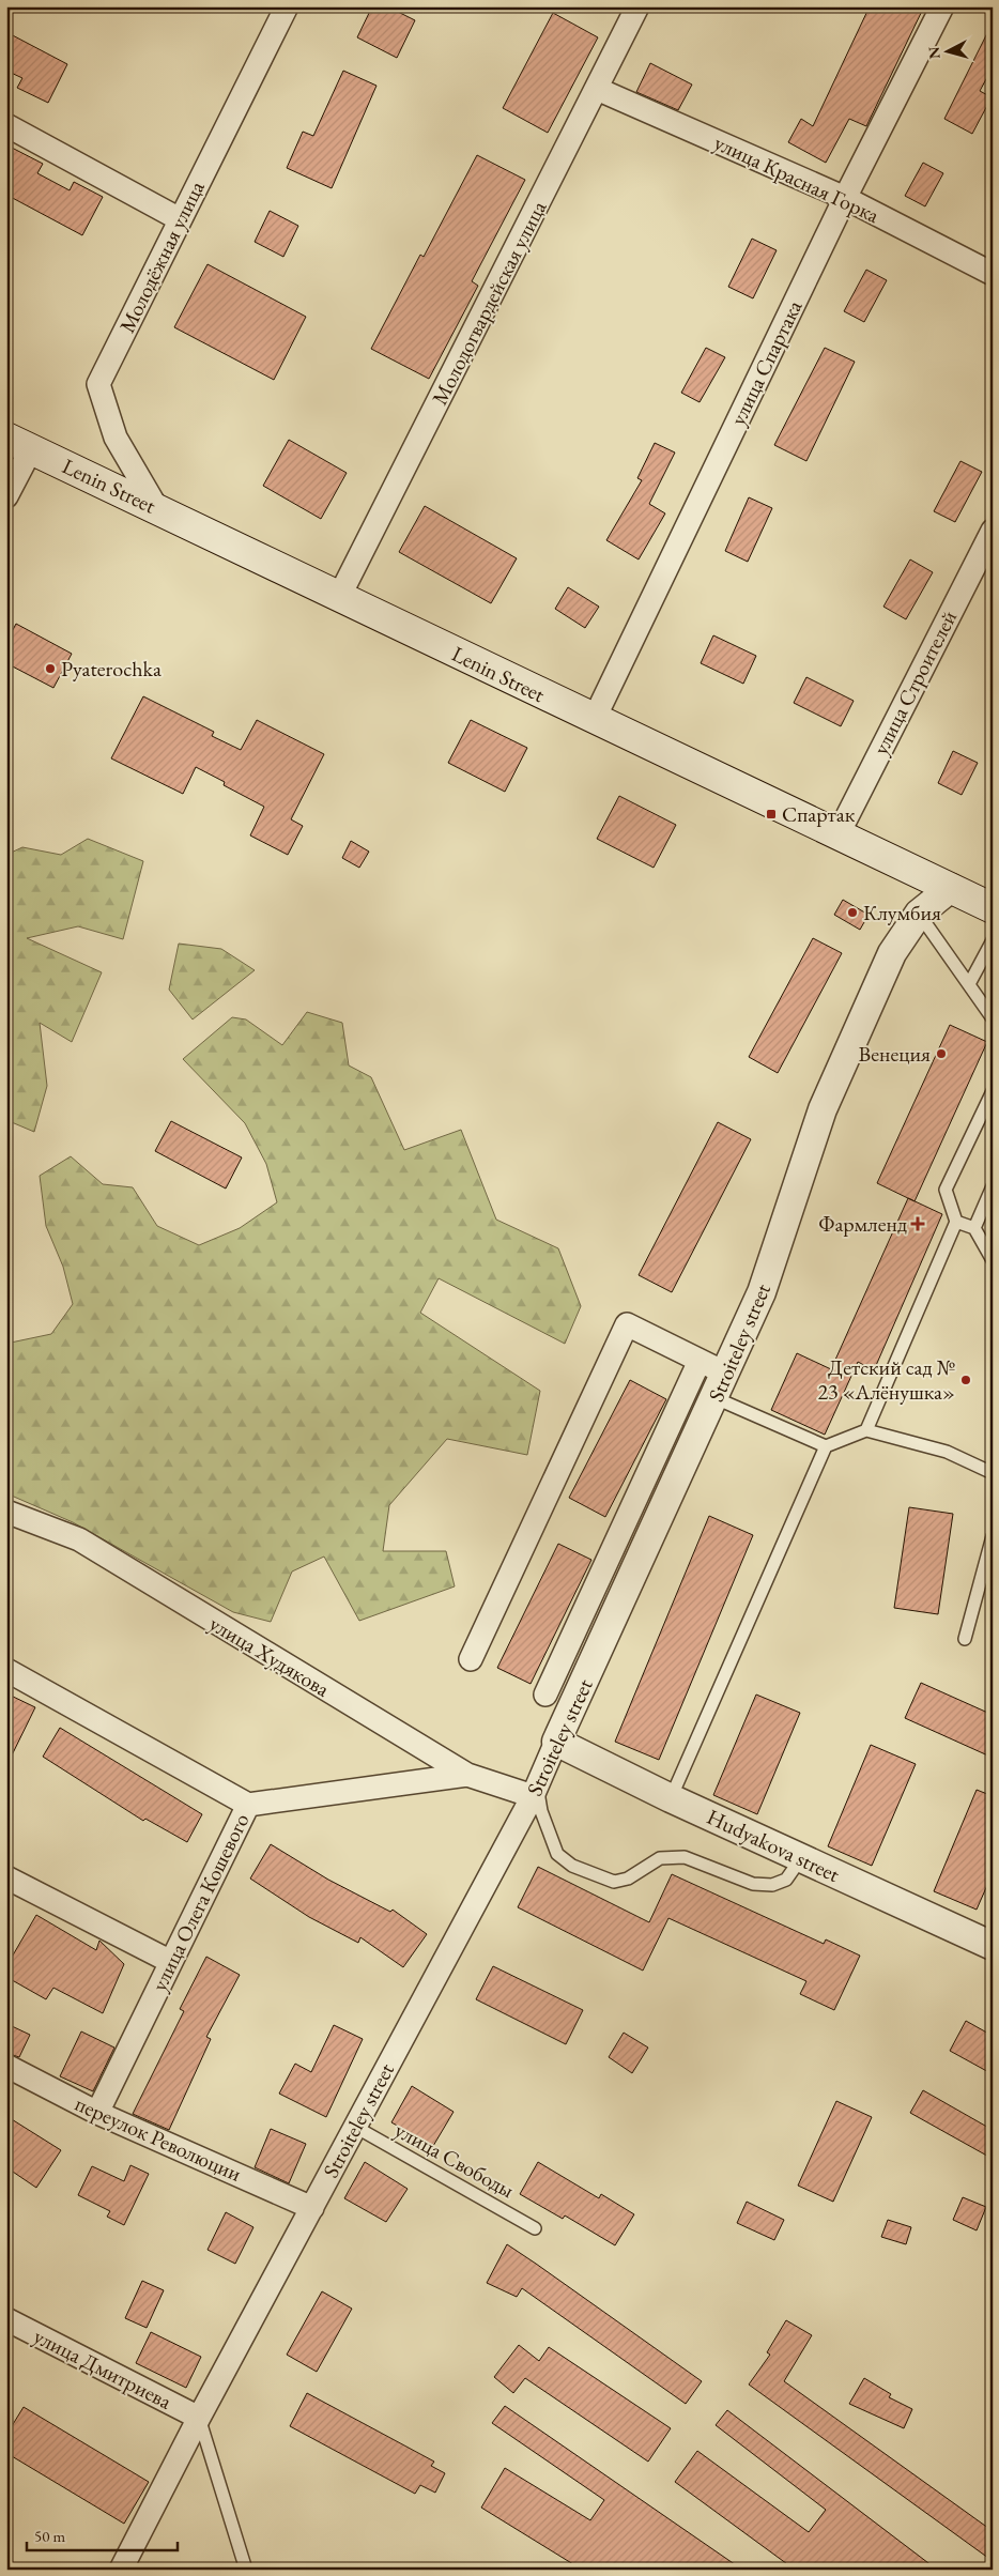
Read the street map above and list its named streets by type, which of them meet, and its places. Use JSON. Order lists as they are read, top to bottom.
{
  "streets": {
    "main road": ["Lenin Street"],
    "street": [
      "улица Красная Горка",
      "Молодёжная улица",
      "Молодогвардейская улица",
      "улица Спартака",
      "улица Строителей",
      "Stroiteley street",
      "улица Худякова",
      "Hudyakova street",
      "улица Олега Кошевого",
      "переулок Революции",
      "улица Дмитриева"
    ],
    "lane": ["улица Свободы"]
  },
  "crossings": [
    ["улица Красная Горка", "Молодогвардейская улица"],
    ["улица Красная Горка", "улица Спартака"],
    ["Молодёжная улица", "Lenin Street"],
    ["Молодогвардейская улица", "Lenin Street"],
    ["улица Спартака", "Lenin Street"],
    ["Lenin Street", "улица Строителей"],
    ["Lenin Street", "Stroiteley street"],
    ["Stroiteley street", "улица Худякова"],
    ["Stroiteley street", "Hudyakova street"],
    ["Stroiteley street", "переулок Революции"],
    ["Stroiteley street", "улица Свободы"],
    ["Stroiteley street", "улица Дмитриева"],
    ["улица Худякова", "улица Олега Кошевого"],
    ["улица Олега Кошевого", "переулок Революции"]
  ],
  "places": {
    "other": [
      "Pyaterochka",
      "Клумбия",
      "Венеция",
      "Детский сад № 23 «Алёнушка»"
    ],
    "transit": ["Спартак"],
    "health": ["Фармленд"]
  },
  "scale_bar": "50 m",
  "north": "left"
}
